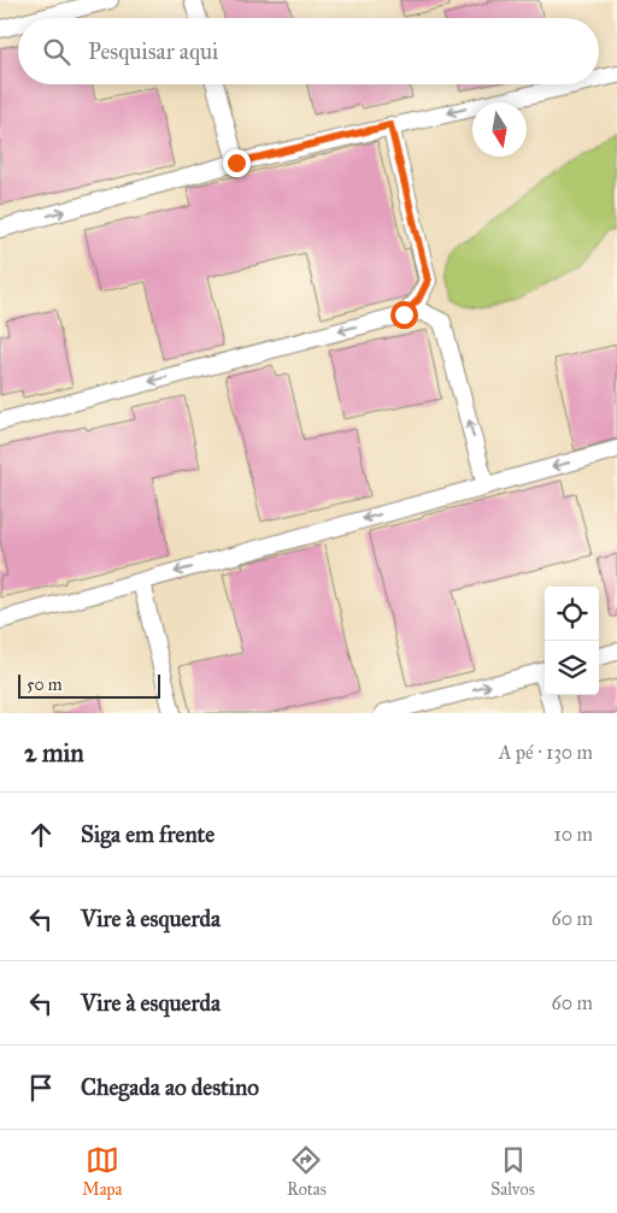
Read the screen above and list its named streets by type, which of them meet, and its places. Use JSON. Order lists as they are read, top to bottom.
{
  "scale_bar": "50 m",
  "north": "bottom",
  "page": {
    "search": "Pesquisar aqui",
    "scale": "50 m",
    "heading": ["2 min", "A pé · 130 m"],
    "list": [
      ["Siga em frente", "10 m"],
      ["Vire à esquerda", "60 m"],
      ["Vire à esquerda", "60 m"],
      "Chegada ao destino"
    ],
    "nav": ["Mapa", "Rotas", "Salvos"]
  }
}
